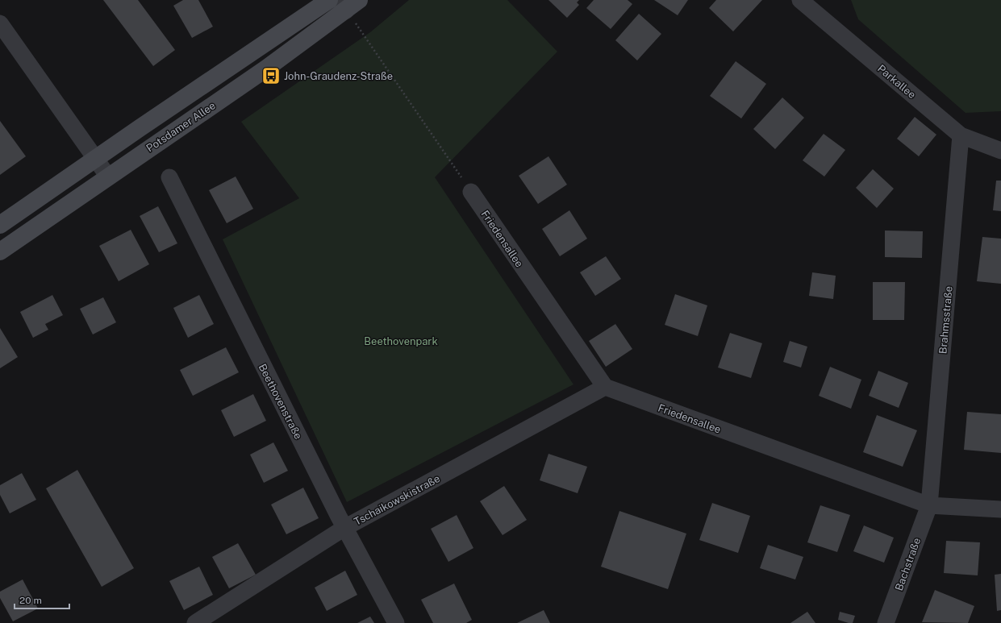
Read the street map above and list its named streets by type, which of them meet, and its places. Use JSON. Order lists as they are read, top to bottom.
{
  "streets": {
    "street": [
      "Parkallee",
      "Potsdamer Allee",
      "Friedensallee",
      "Brahmsstraße",
      "Beethovenstraße",
      "Tschaikowskistraße",
      "Bachstraße"
    ]
  },
  "crossings": [
    ["Parkallee", "Brahmsstraße"],
    ["Friedensallee", "Brahmsstraße"],
    ["Friedensallee", "Tschaikowskistraße"],
    ["Friedensallee", "Bachstraße"],
    ["Brahmsstraße", "Bachstraße"],
    ["Beethovenstraße", "Tschaikowskistraße"]
  ],
  "parks": ["Beethovenpark"],
  "places": {
    "bus stop": ["John-Graudenz-Straße"]
  },
  "scale_bar": "20 m"
}
